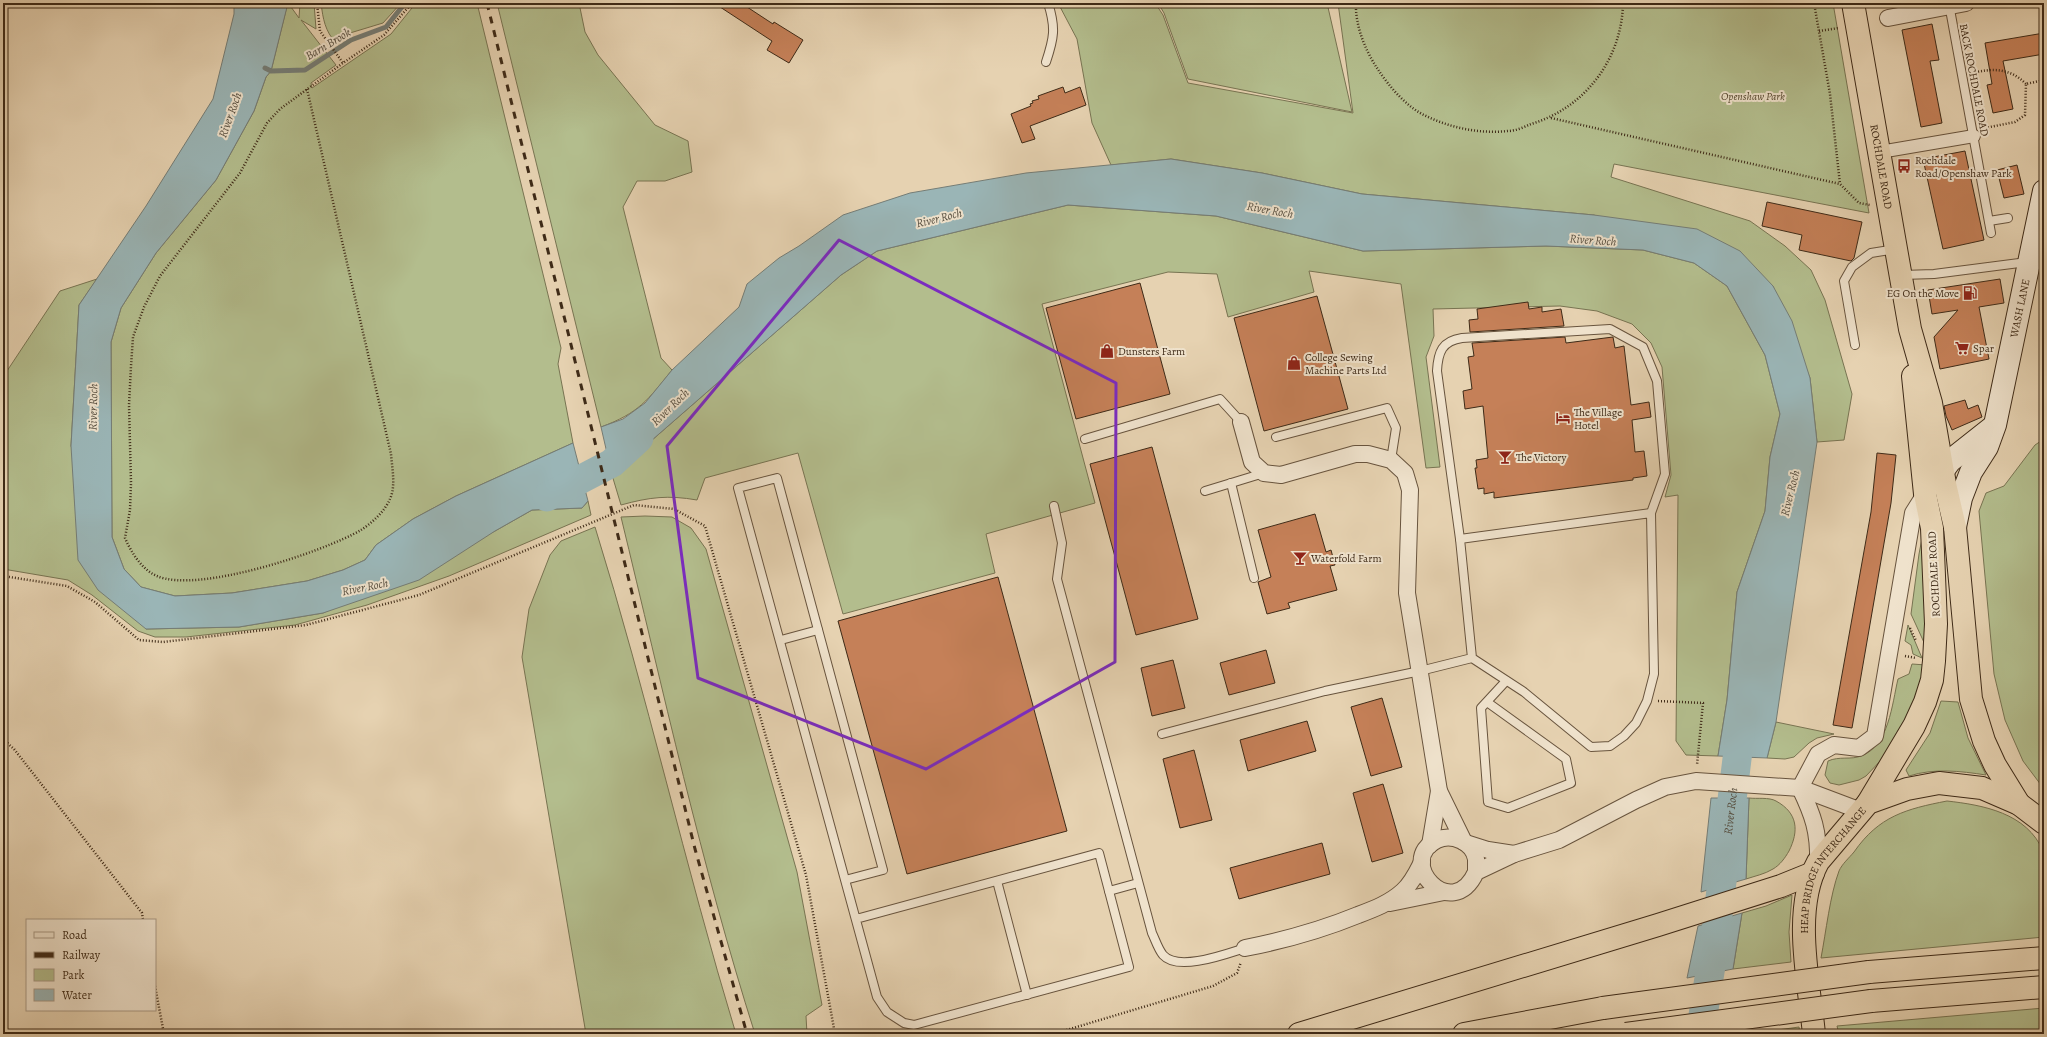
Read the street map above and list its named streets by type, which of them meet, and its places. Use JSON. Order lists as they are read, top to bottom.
{
  "streets": {
    "highway": ["ROCHDALE ROAD", "HEAP BRIDGE INTERCHANGE"],
    "main road": ["WASH LANE"],
    "lane": ["BACK ROCHDALE ROAD"]
  },
  "crossings": [
    ["ROCHDALE ROAD", "WASH LANE"],
    ["ROCHDALE ROAD", "HEAP BRIDGE INTERCHANGE"]
  ],
  "water": ["Barn Brook", "River Roch"],
  "parks": ["Openshaw Park"],
  "places": {
    "bus stop": ["Rochdale Road/Openshaw Park"],
    "fuel station": ["EG On the Move"],
    "supermarket": ["Spar"],
    "shop": ["Dunsters Farm", "College Sewing Machine Parts Ltd"],
    "hotel": ["The Village Hotel"],
    "bar": ["The Victory", "Waterfold Farm"]
  },
  "legend": [
    "Road",
    "Railway",
    "Park",
    "Water"
  ]
}
